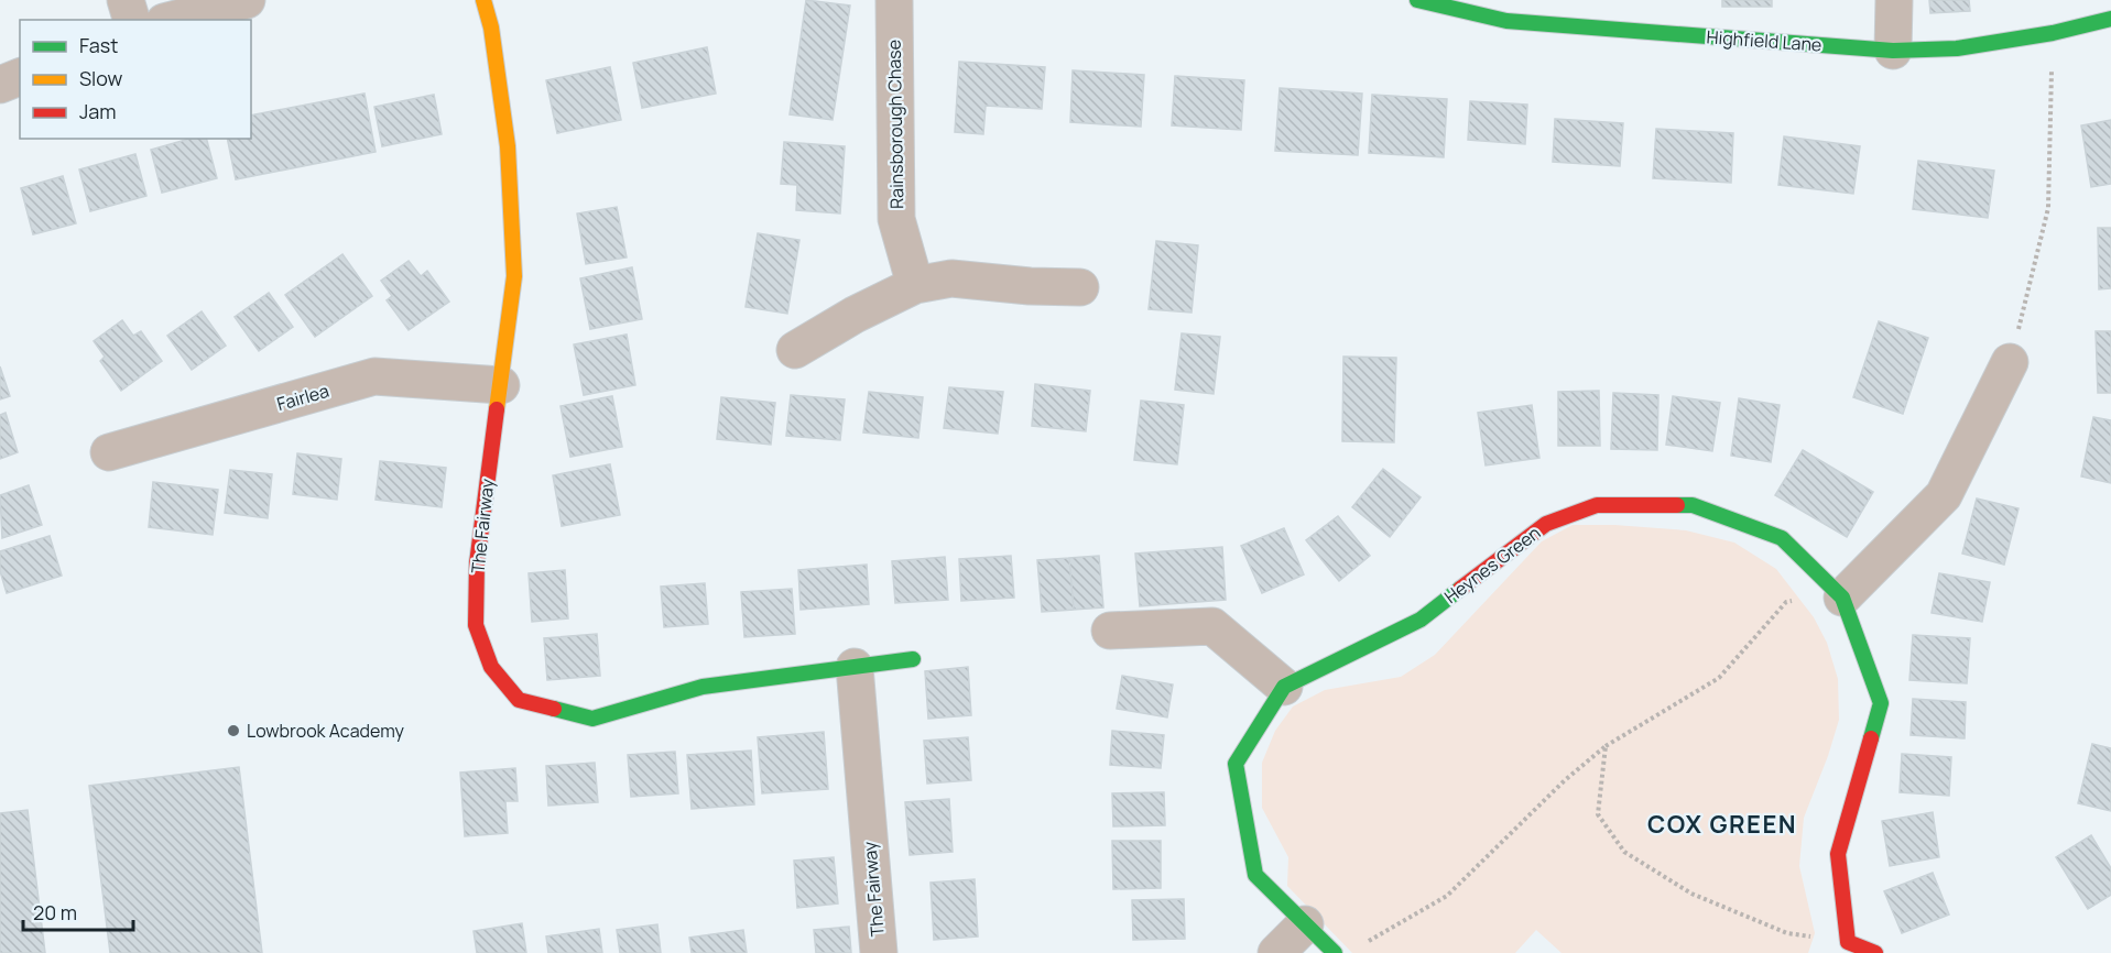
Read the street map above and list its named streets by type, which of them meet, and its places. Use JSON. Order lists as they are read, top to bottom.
{
  "streets": {
    "street": [
      "Highfield Lane",
      "Rainsborough Chase",
      "Fairlea",
      "The Fairway",
      "Heynes Green"
    ]
  },
  "crossings": [
    ["Fairlea", "The Fairway"]
  ],
  "districts": ["COX GREEN"],
  "places": ["Lowbrook Academy"],
  "legend": ["Fast", "Slow", "Jam"],
  "scale_bar": "20 m"
}
